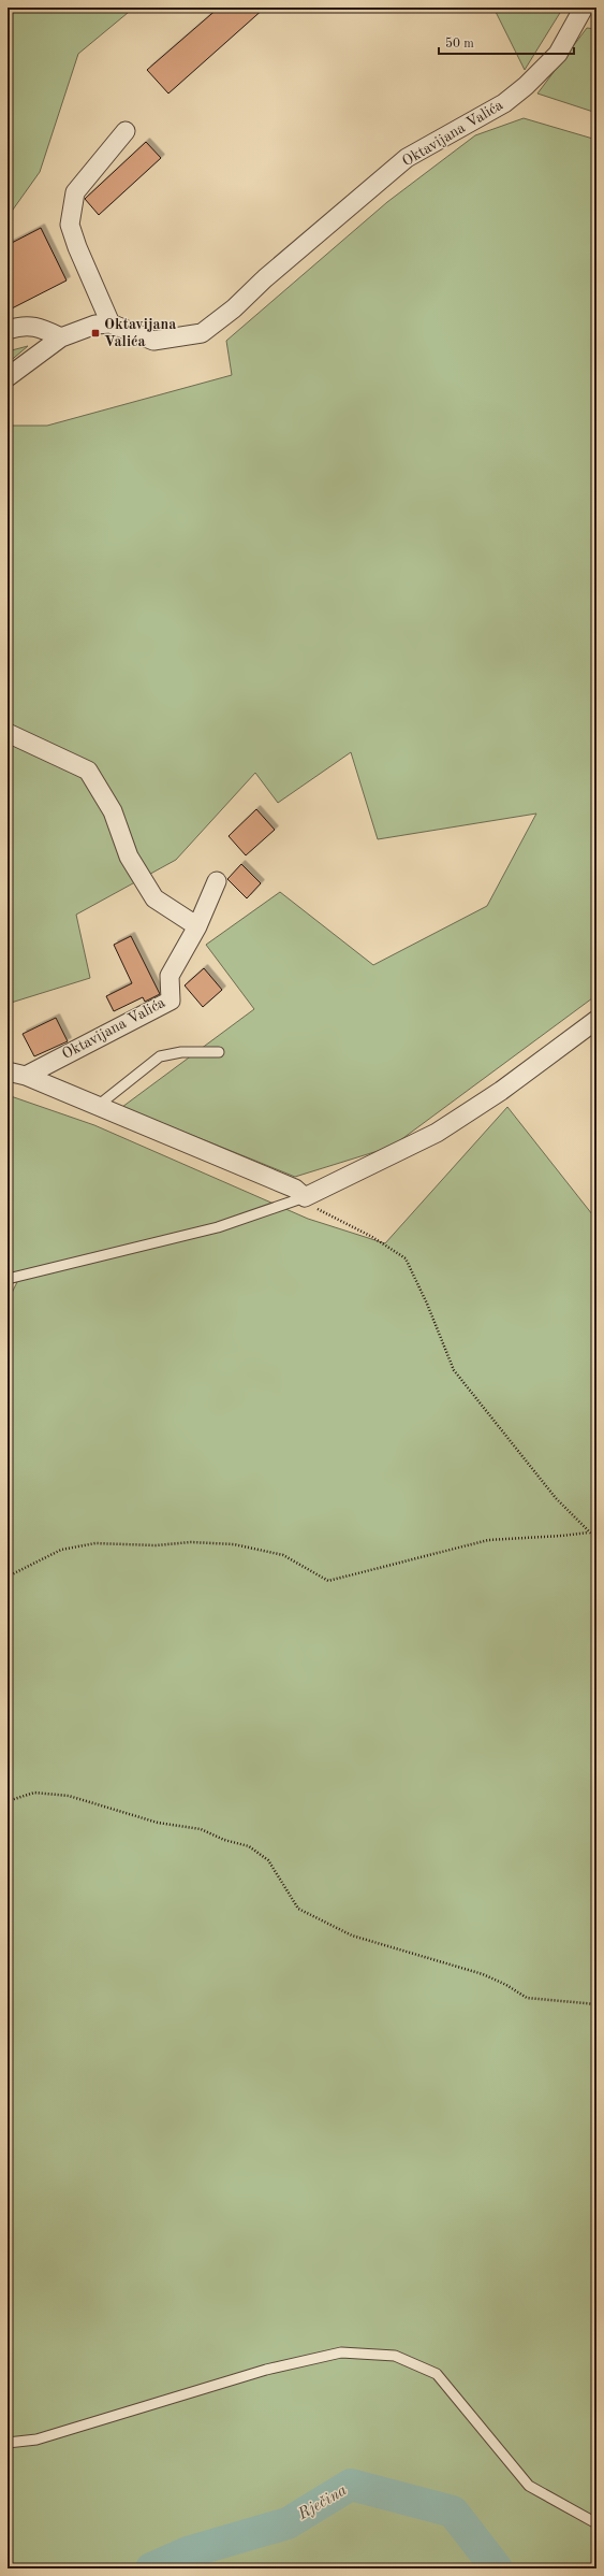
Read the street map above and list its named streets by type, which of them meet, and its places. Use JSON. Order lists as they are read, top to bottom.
{
  "streets": {
    "street": ["Oktavijana Valića"]
  },
  "water": ["Rječina"],
  "places": {
    "transit": ["Oktavijana Valića"]
  },
  "scale_bar": "50 m"
}
